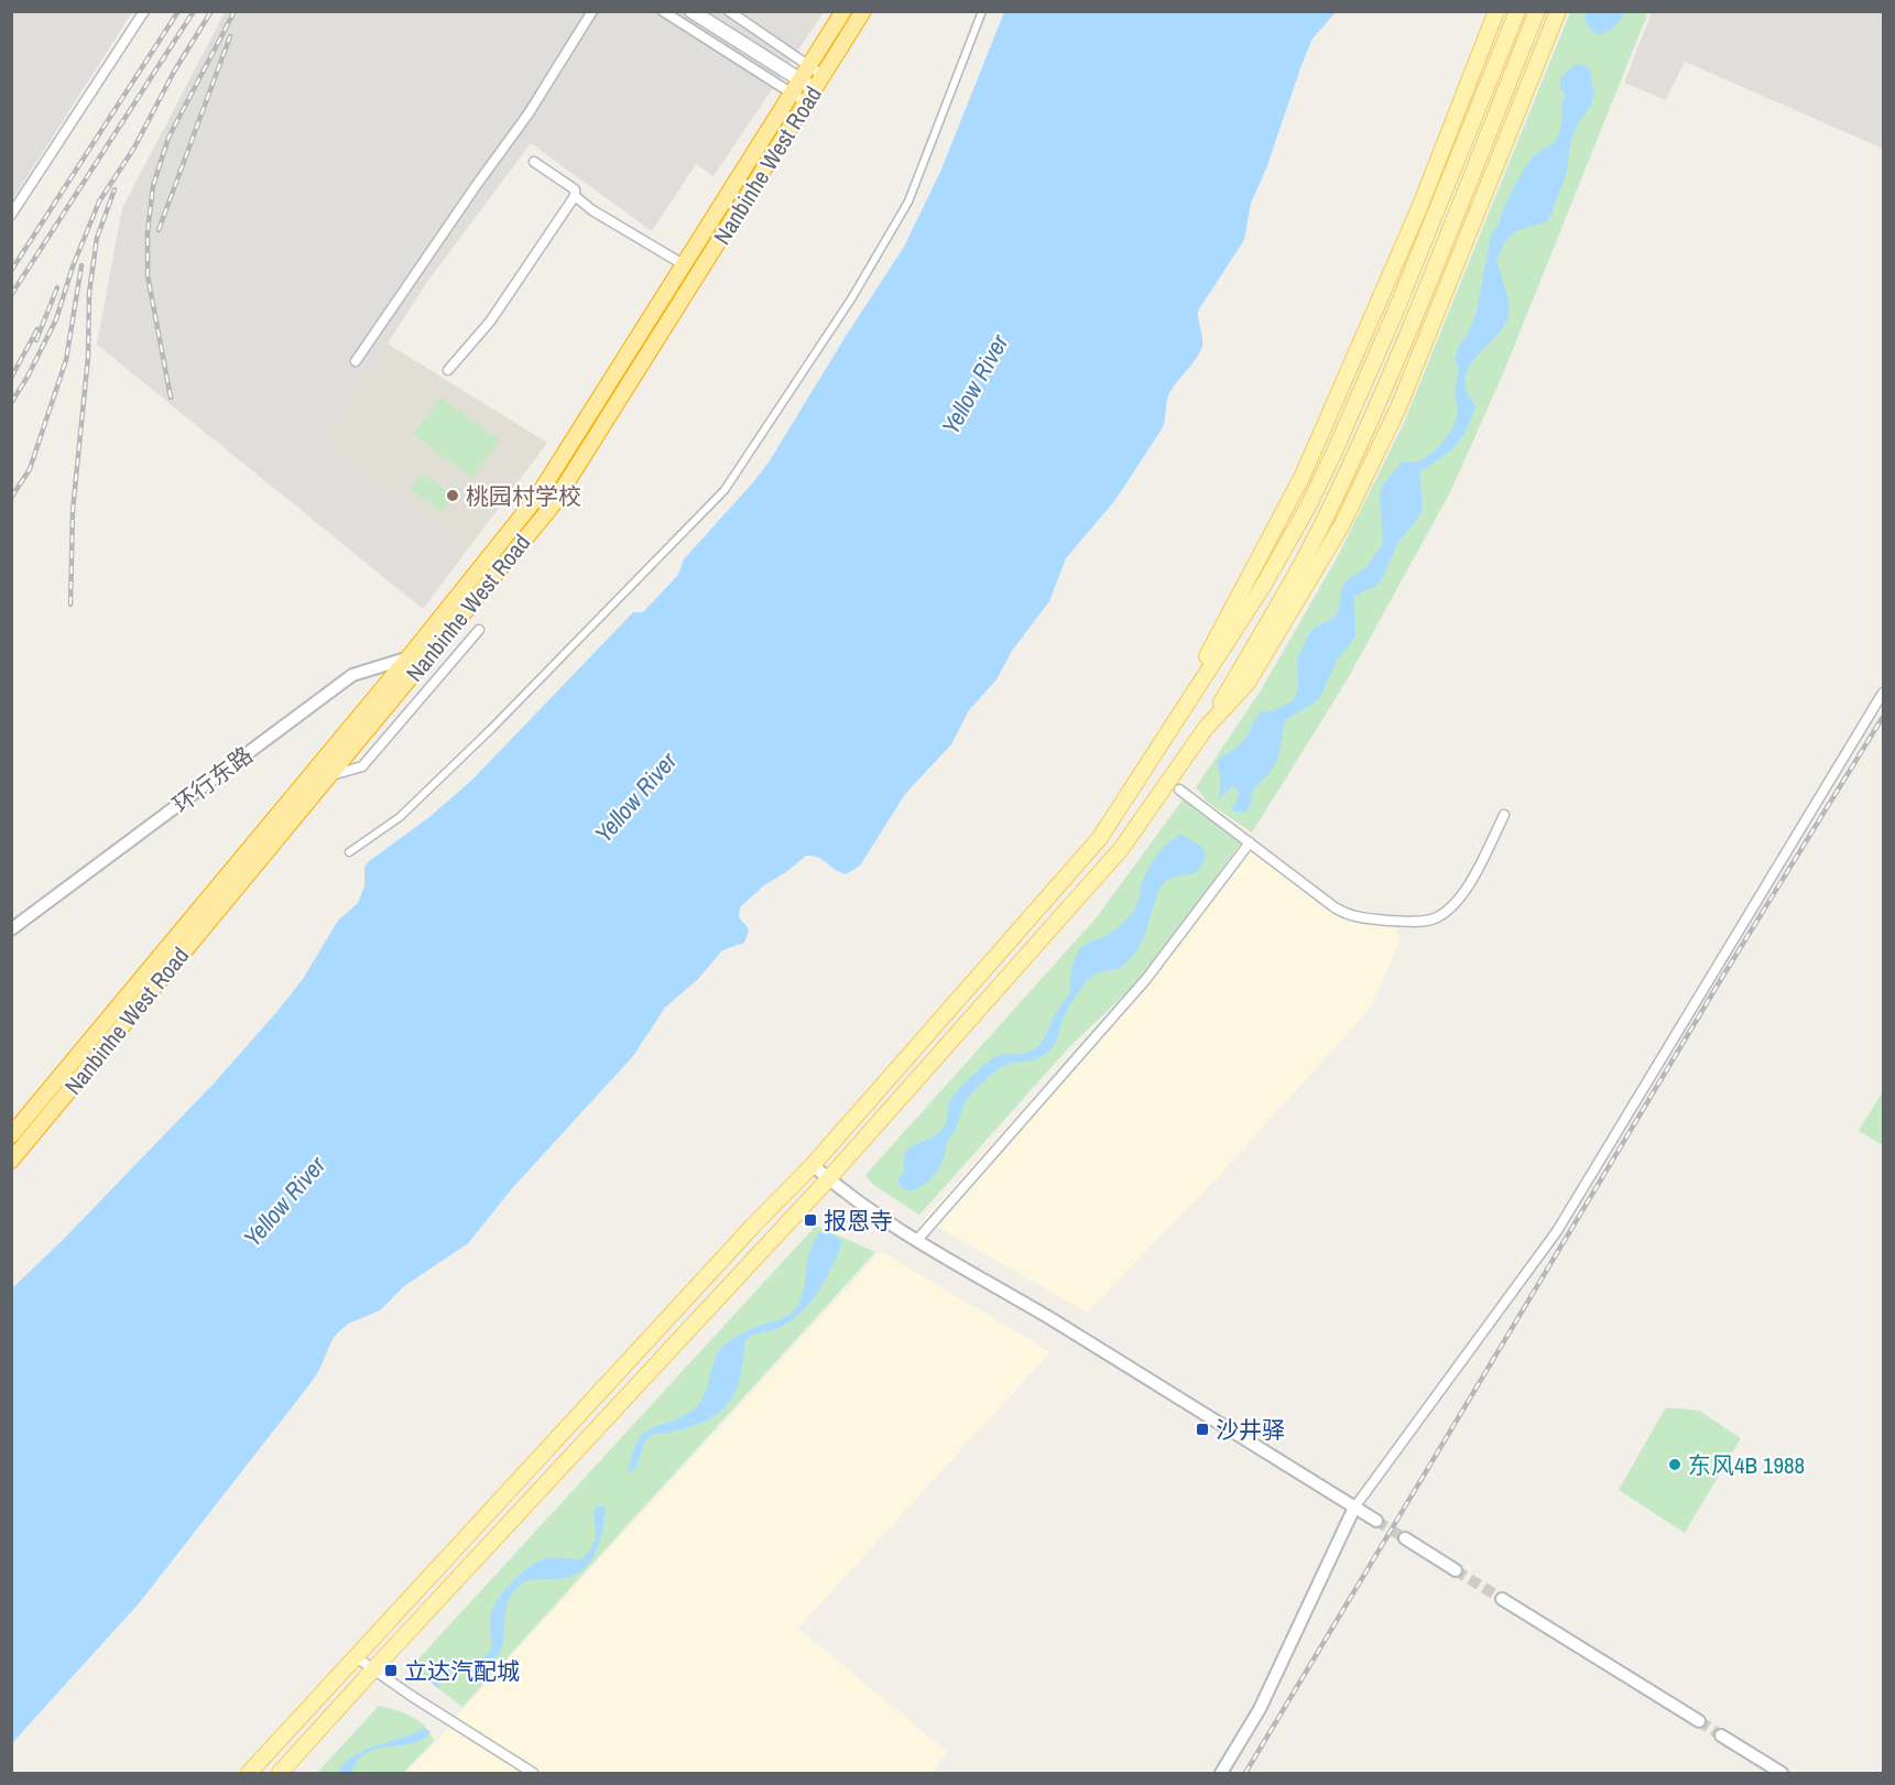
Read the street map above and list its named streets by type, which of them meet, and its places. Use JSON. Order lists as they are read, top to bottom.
{
  "streets": {
    "highway": ["Nanbinhe West Road"],
    "street": ["环行东路"]
  },
  "crossings": [
    ["Nanbinhe West Road", "环行东路"]
  ],
  "water": ["Yellow River"],
  "places": {
    "other": ["桃园村学校", "东风4B 1988"],
    "transit": ["报恩寺", "沙井驿", "立达汽配城"]
  }
}
